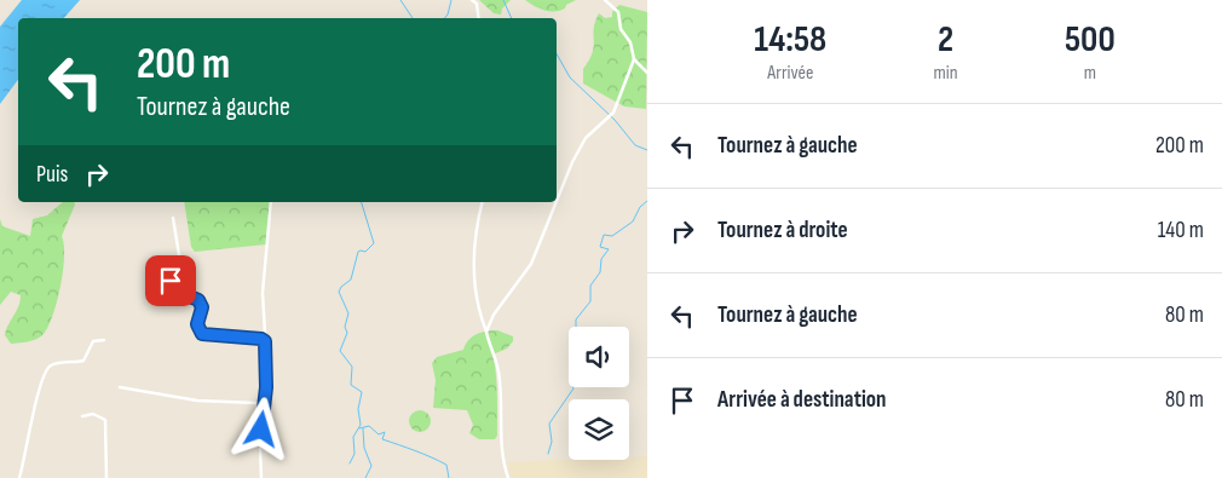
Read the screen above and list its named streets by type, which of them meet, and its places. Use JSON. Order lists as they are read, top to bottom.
{
  "page": {
    "eta": [
      "14:58",
      "Arrivée",
      "2",
      "min",
      "500",
      "m"
    ],
    "turn": ["200 m", "Tournez à gauche"],
    "list": [
      {
        "name": "Tournez à gauche",
        "value": "200 m"
      },
      {
        "name": "Tournez à droite",
        "value": "140 m"
      },
      {
        "name": "Tournez à gauche",
        "value": "80 m"
      },
      {
        "name": "Arrivée à destination",
        "value": "80 m"
      }
    ],
    "then": "Puis"
  }
}
